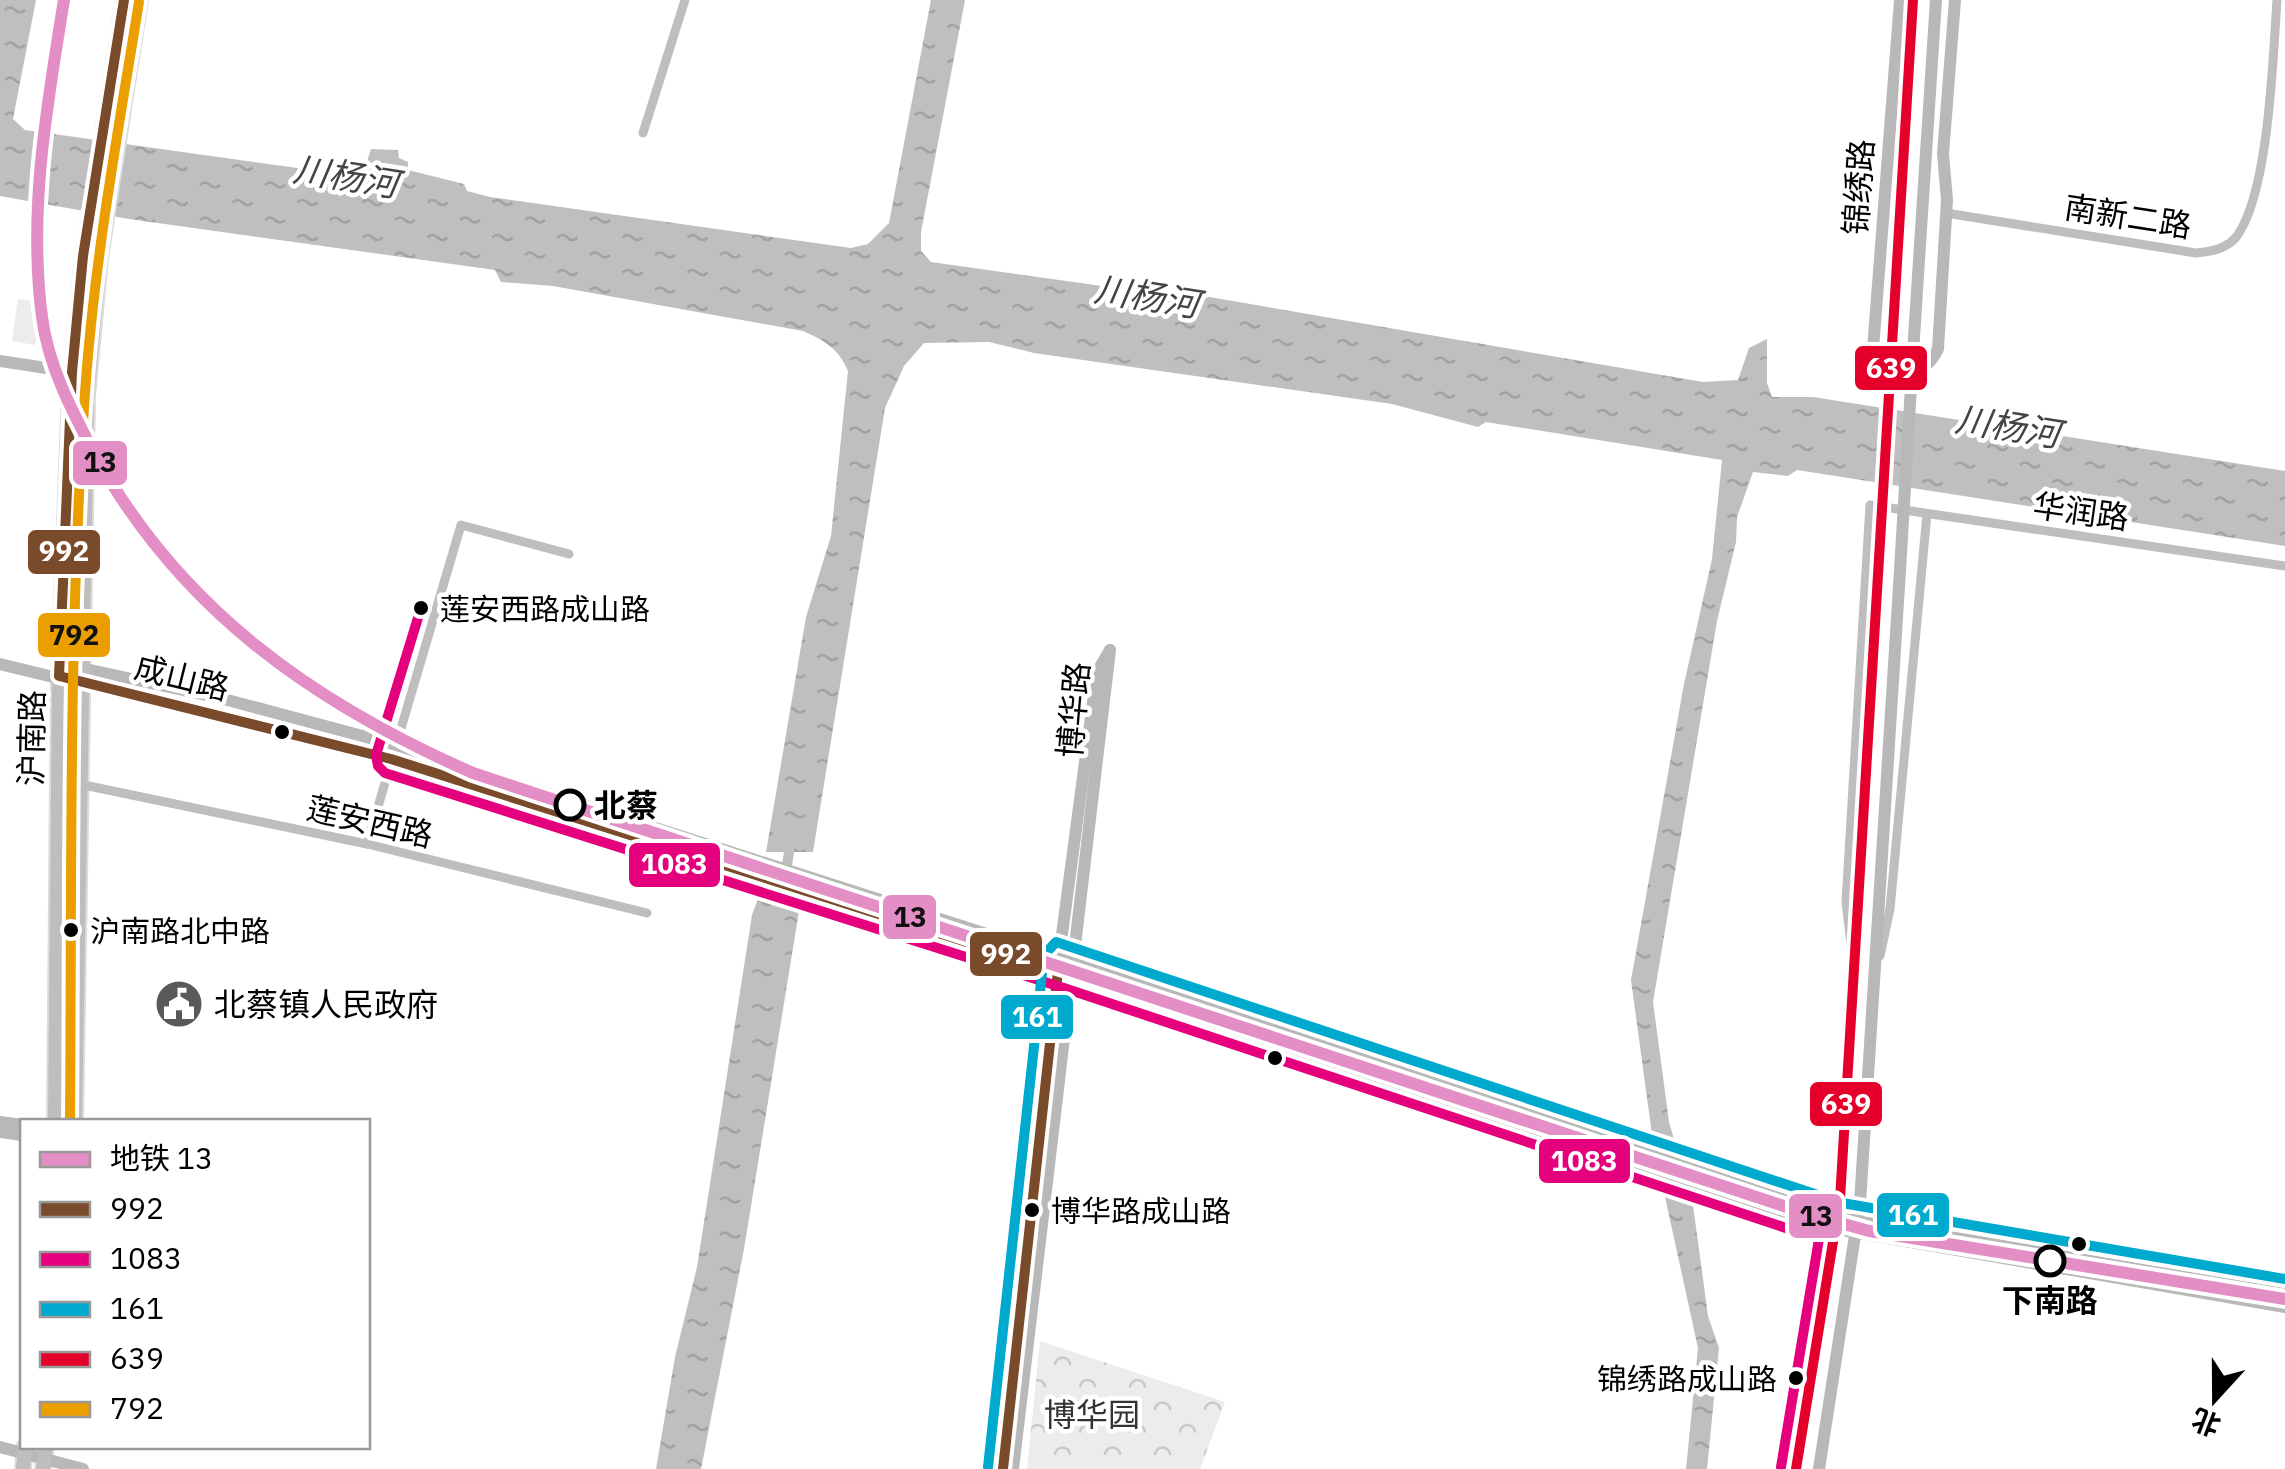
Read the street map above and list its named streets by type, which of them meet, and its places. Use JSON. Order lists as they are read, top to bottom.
{
  "streets": {
    "main road": [
      "锦绣路",
      "成山路",
      "博华路",
      "沪南路"
    ],
    "street": ["南新二路", "华润路", "莲安西路"]
  },
  "crossings": [
    ["锦绣路", "南新二路"],
    ["锦绣路", "华润路"],
    ["锦绣路", "成山路"],
    ["成山路", "博华路"],
    ["成山路", "沪南路"],
    ["沪南路", "莲安西路"]
  ],
  "water": ["川杨河"],
  "parks": ["博华园"],
  "places": {
    "other": [
      "莲安西路成山路",
      "北蔡",
      "沪南路北中路",
      "博华路成山路",
      "下南路",
      "锦绣路成山路"
    ],
    "public building": ["北蔡镇人民政府"]
  },
  "lines": [
    "metro line 13",
    "transit line 992",
    "transit line 639",
    "transit line 792",
    "transit line 1083",
    "transit line 161"
  ],
  "legend": [
    "地铁 13",
    "992",
    "1083",
    "161",
    "639",
    "792"
  ],
  "north": "bottom"
}
